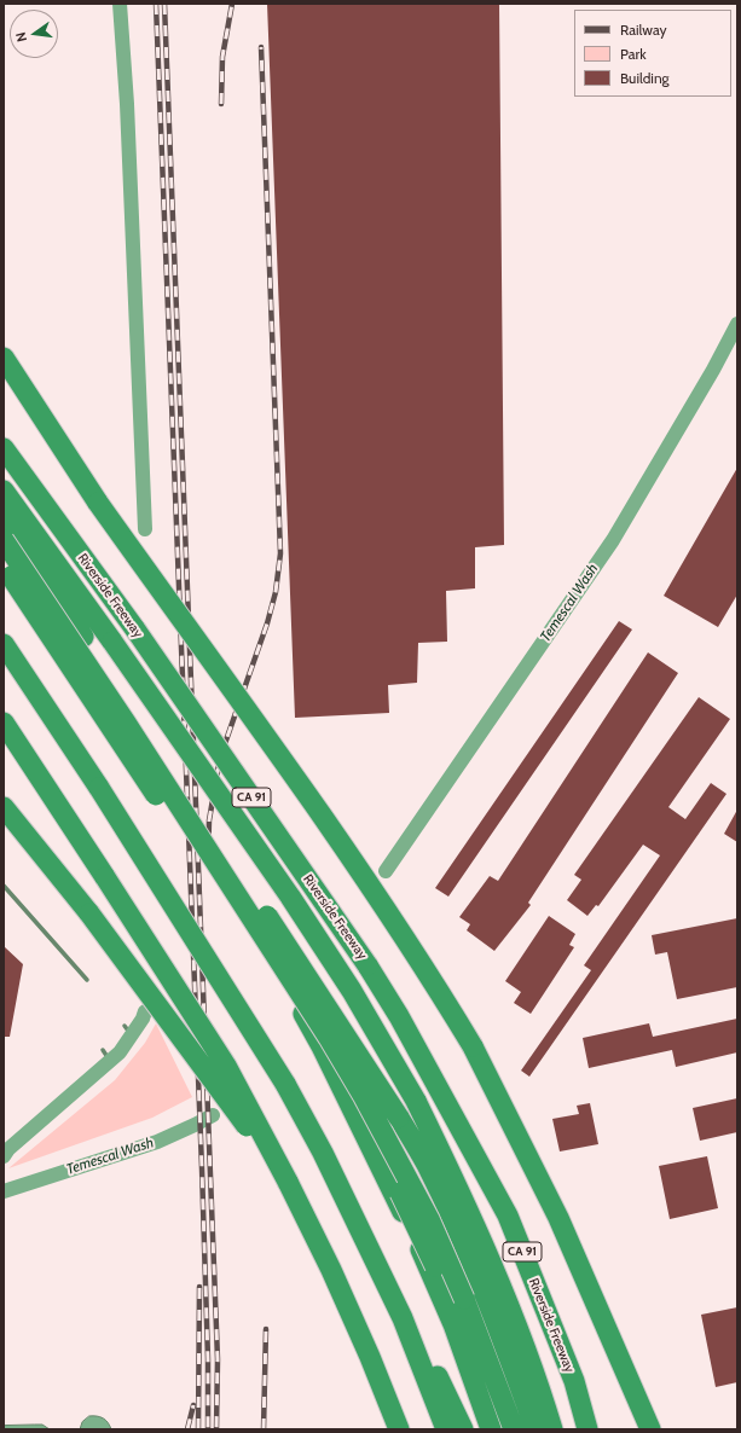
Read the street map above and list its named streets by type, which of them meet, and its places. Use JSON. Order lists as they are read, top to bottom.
{
  "streets": {
    "highway": ["Riverside Freeway", "CA 91"]
  },
  "water": ["Temescal Wash"],
  "legend": ["Railway", "Park", "Building"],
  "north": "left"
}
